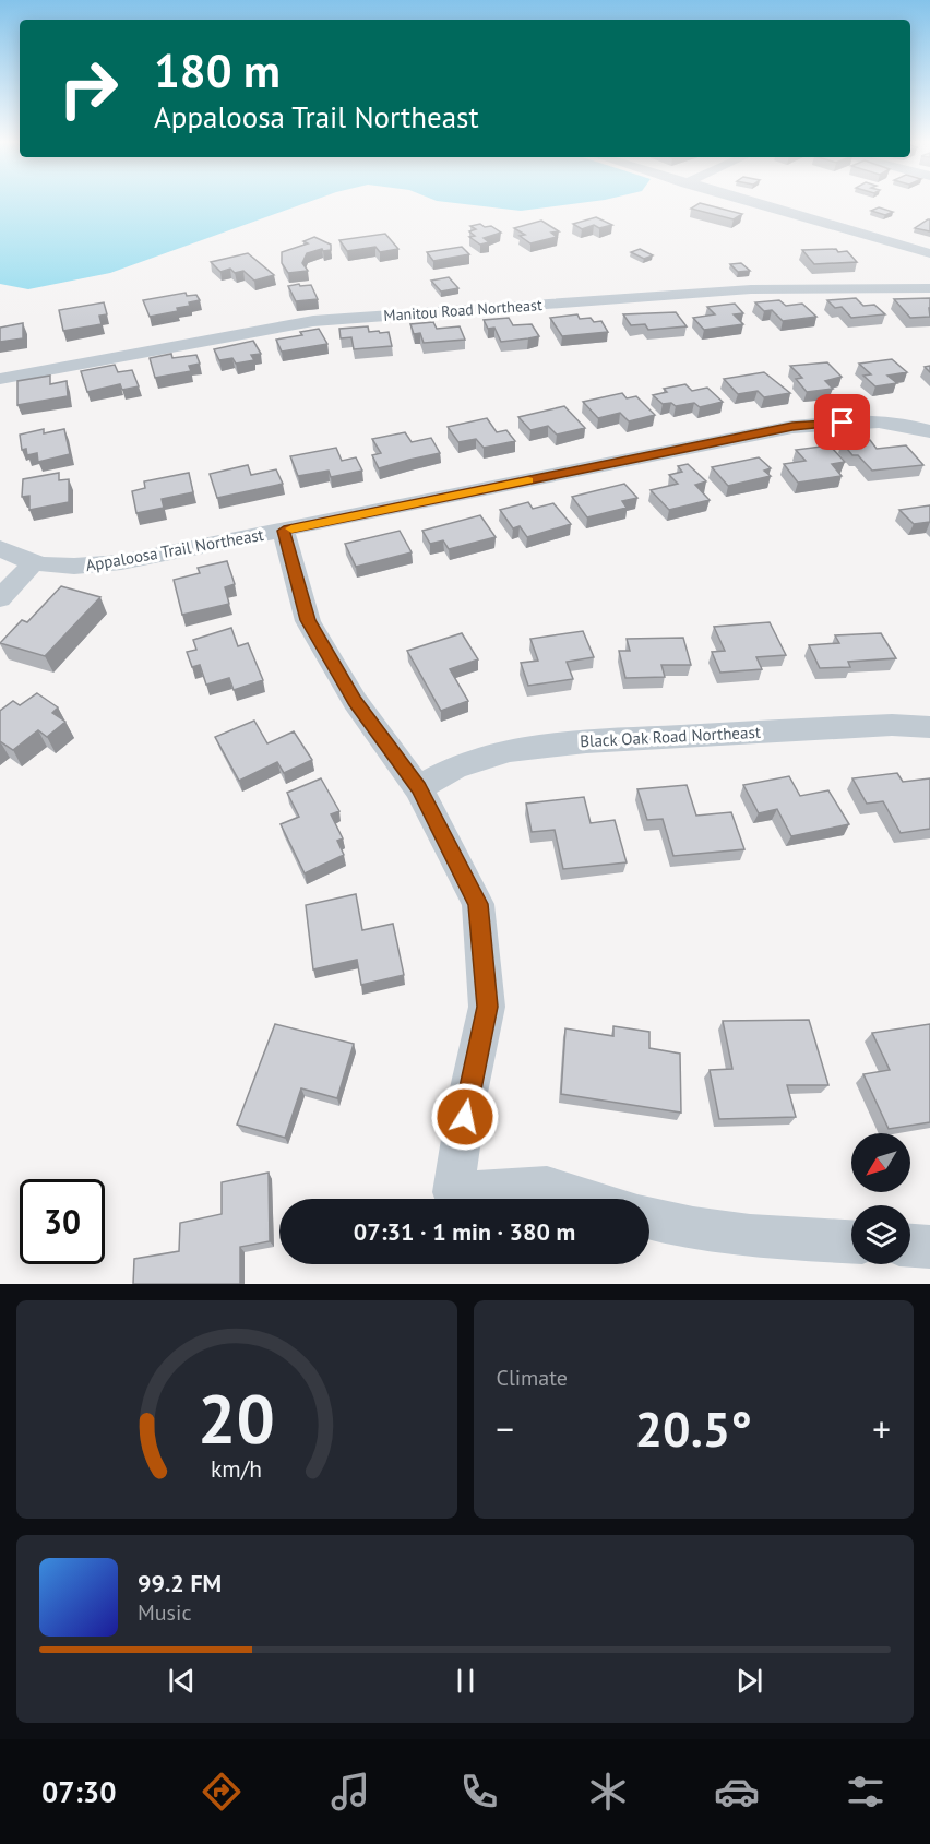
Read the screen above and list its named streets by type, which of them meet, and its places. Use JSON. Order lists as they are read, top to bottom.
{
  "streets": {
    "street": ["Manitou Road Northeast", "Appaloosa Trail Northeast", "Black Oak Road Northeast"]
  },
  "north": "bottom left",
  "page": {
    "turn": ["180 m", "Appaloosa Trail Northeast"],
    "limit": "30",
    "trip": "07:31 · 1 min · 380 m",
    "tile": "Climate",
    "heat": ["−", "20.5°", "+"],
    "song": ["99.2 FM", "Music"],
    "tabs": "07:30",
    "gauge": ["20", "km/h"]
  }
}
